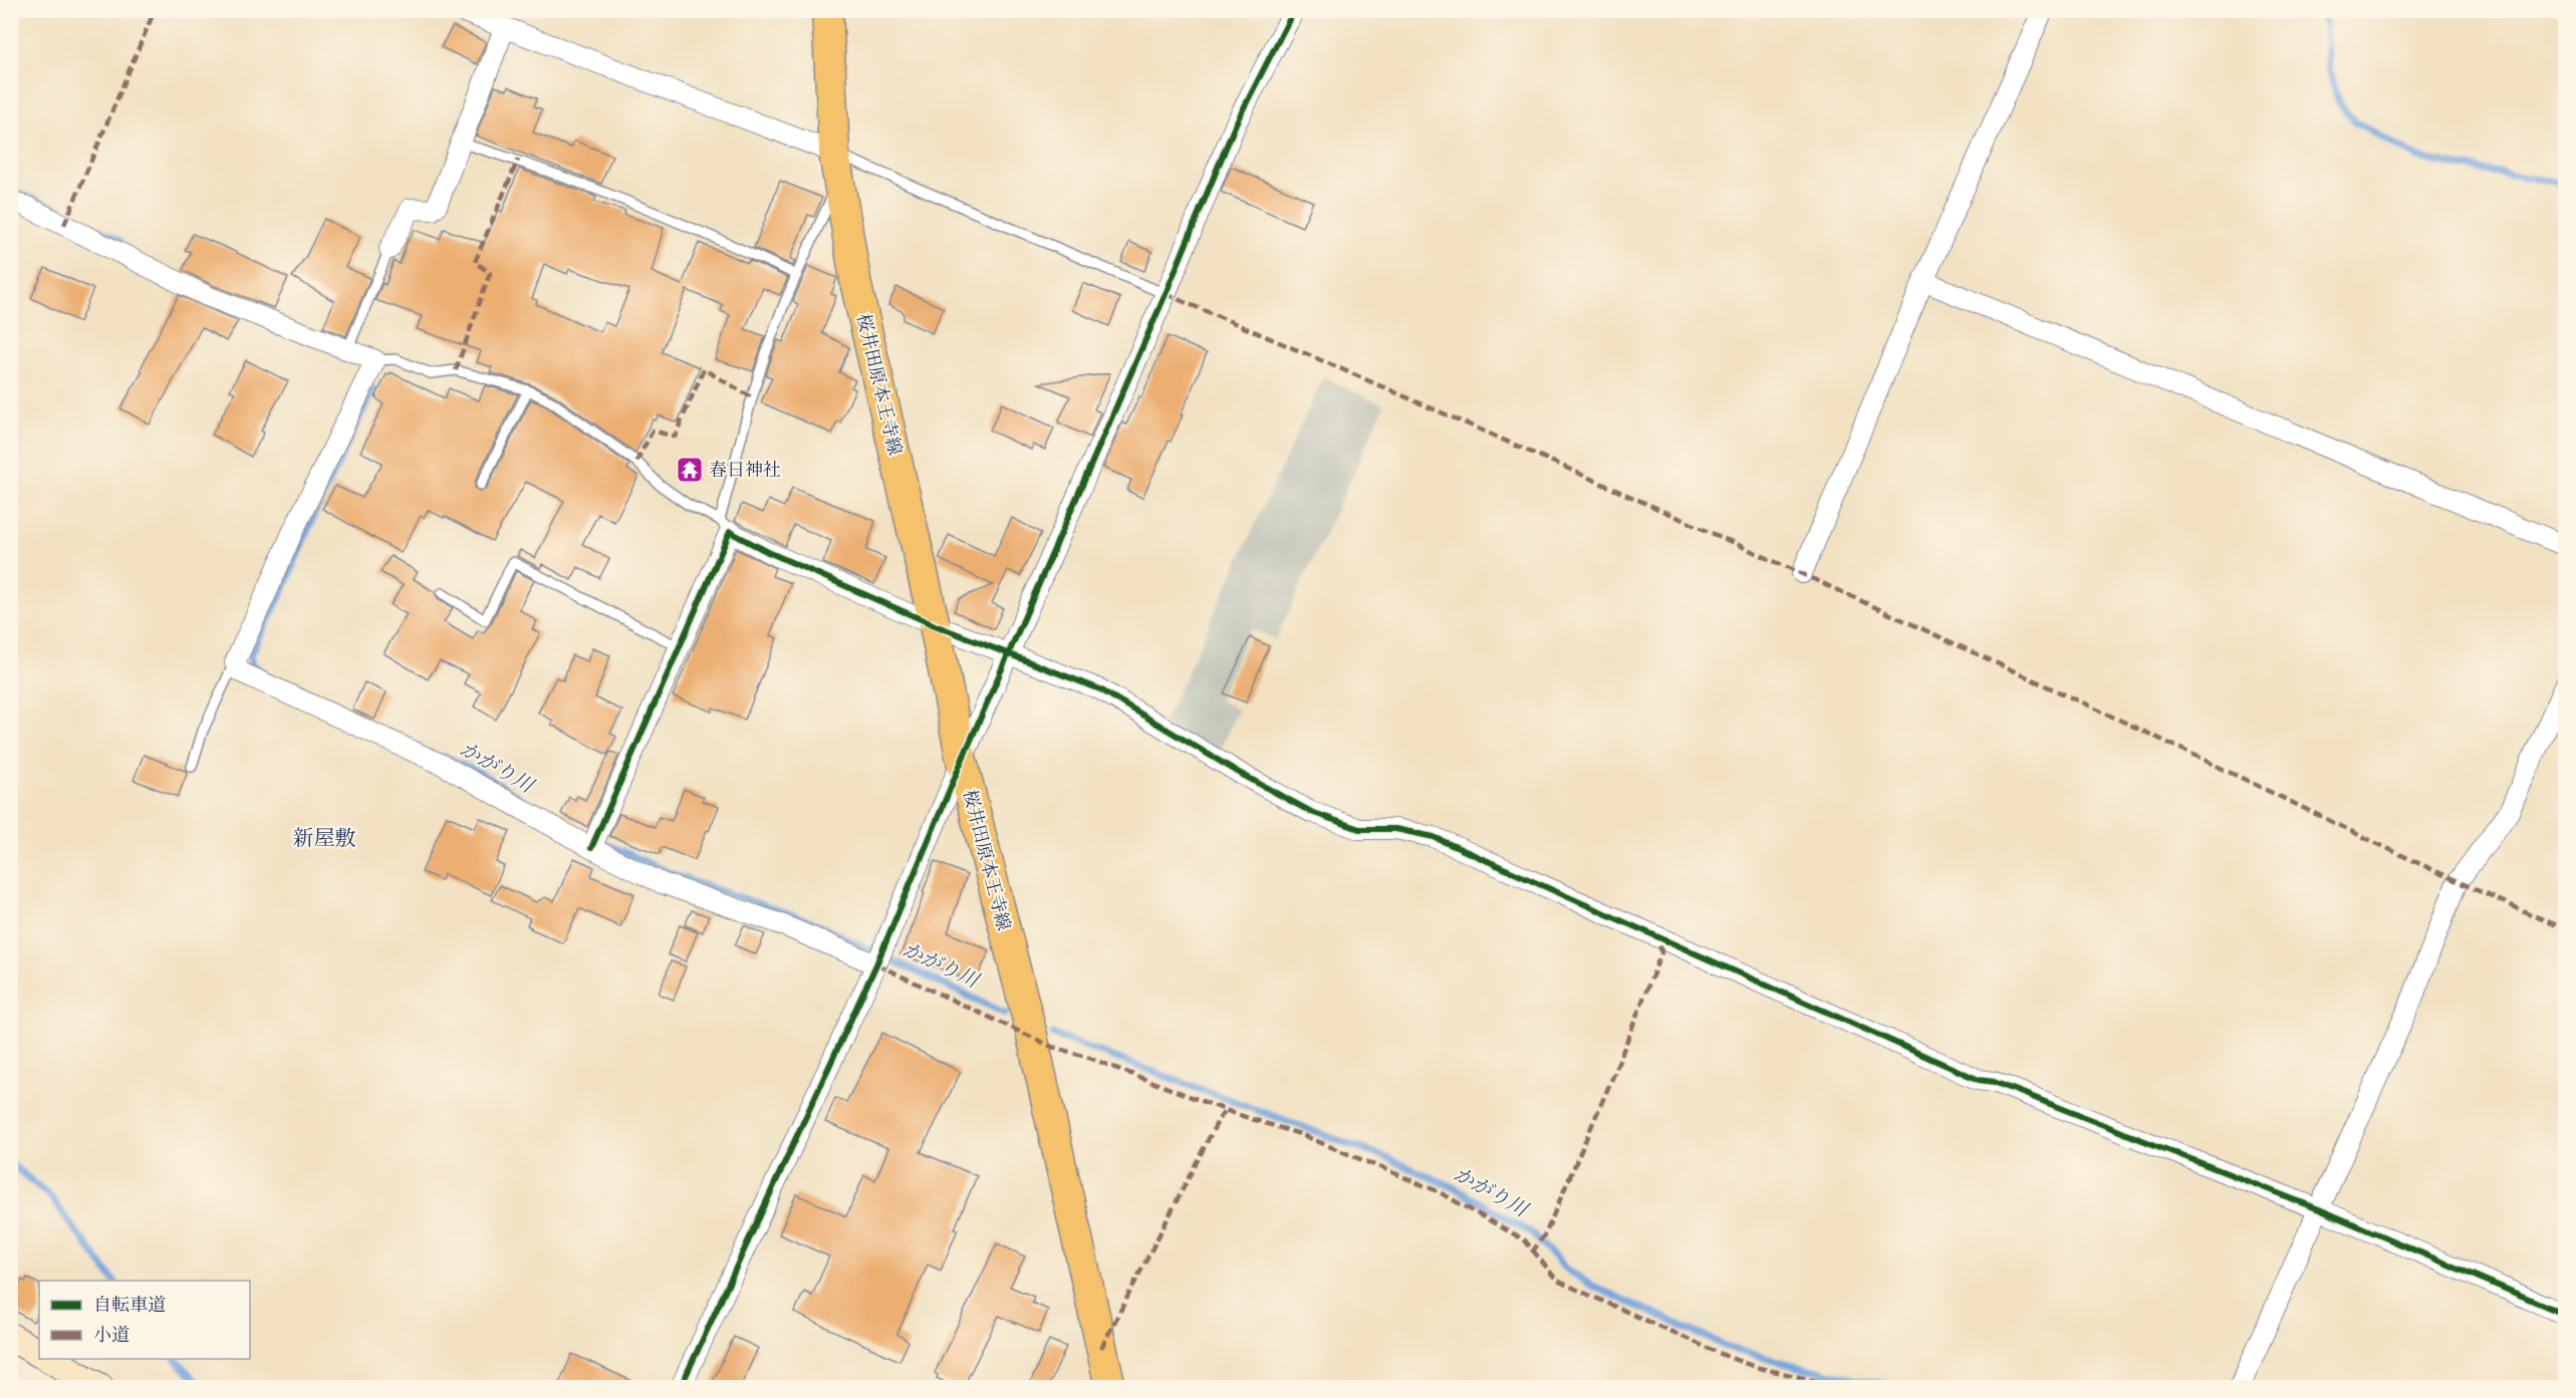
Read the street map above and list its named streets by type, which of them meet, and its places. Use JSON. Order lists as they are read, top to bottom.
{
  "streets": {
    "main road": ["桜井田原本王寺線"]
  },
  "districts": ["新屋敷"],
  "water": ["かがり川"],
  "places": {
    "temple": ["春日神社"]
  },
  "legend": ["自転車道", "小道"]
}
